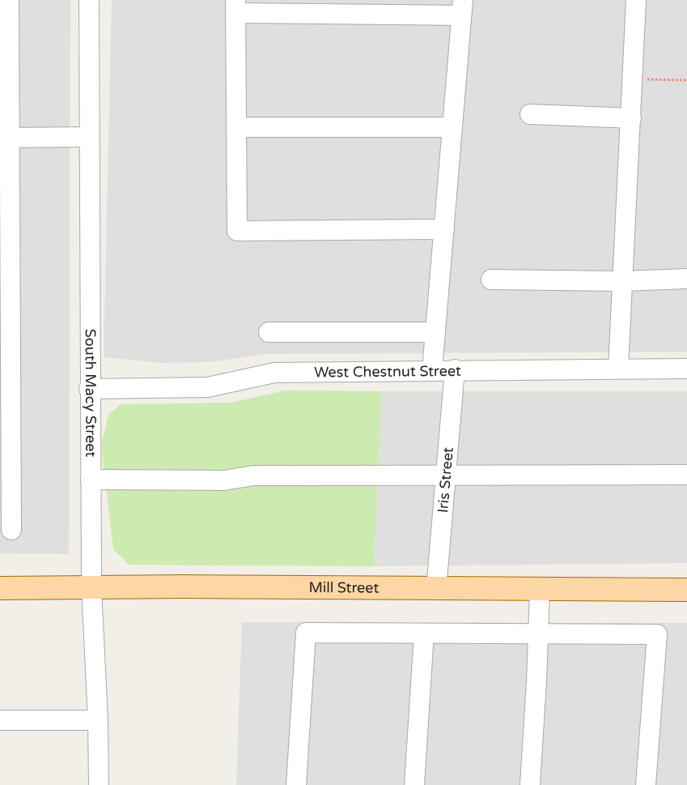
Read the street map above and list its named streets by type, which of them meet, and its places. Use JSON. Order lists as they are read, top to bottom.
{
  "streets": {
    "main road": ["Mill Street"],
    "street": ["West Chestnut Street", "South Macy Street", "Iris Street"]
  },
  "crossings": [
    ["West Chestnut Street", "South Macy Street"],
    ["West Chestnut Street", "Iris Street"],
    ["South Macy Street", "Mill Street"],
    ["Iris Street", "Mill Street"]
  ]
}
